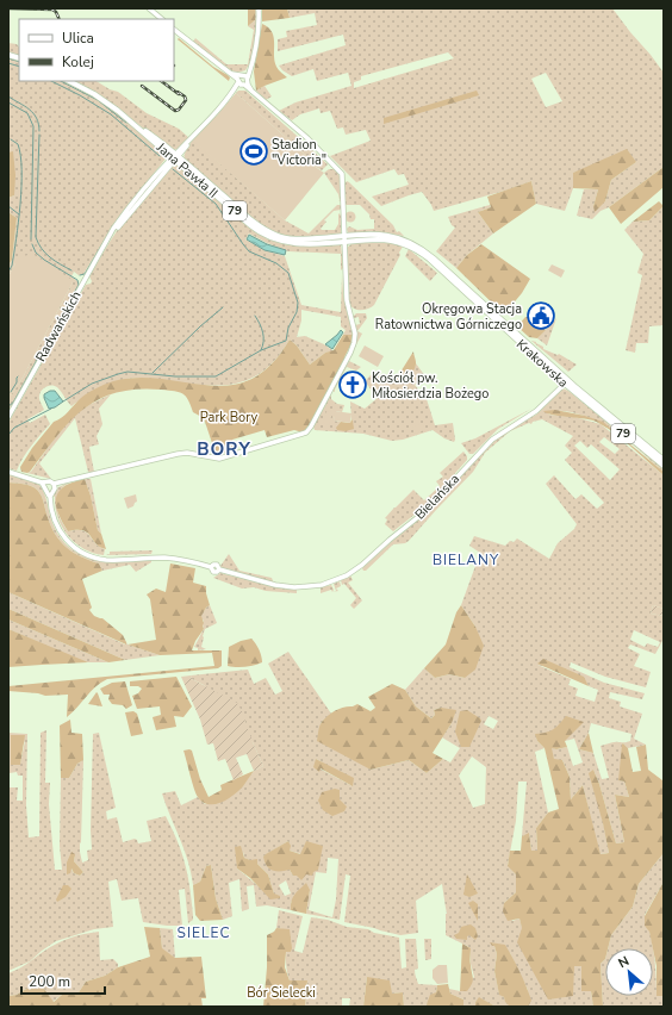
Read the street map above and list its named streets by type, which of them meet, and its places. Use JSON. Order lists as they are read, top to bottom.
{
  "streets": {
    "main road": ["Jana Pawła II", "79", "Krakowska"],
    "street": ["Radwańskich", "Bielańska"]
  },
  "crossings": [
    ["Jana Pawła II", "Radwańskich"],
    ["Jana Pawła II", "Krakowska"],
    ["Krakowska", "Bielańska"]
  ],
  "districts": ["BORY", "BIELANY", "SIELEC"],
  "parks": ["Park Bory", "Bór Sielecki"],
  "places": {
    "sports": ["Stadion \"Victoria\""],
    "public building": ["Okręgowa Stacja Ratownictwa Górniczego"],
    "church": ["Kościół pw. Miłosierdzia Bożego"]
  },
  "legend": ["Ulica", "Kolej"],
  "scale_bar": "200 m",
  "north": "top left"
}
